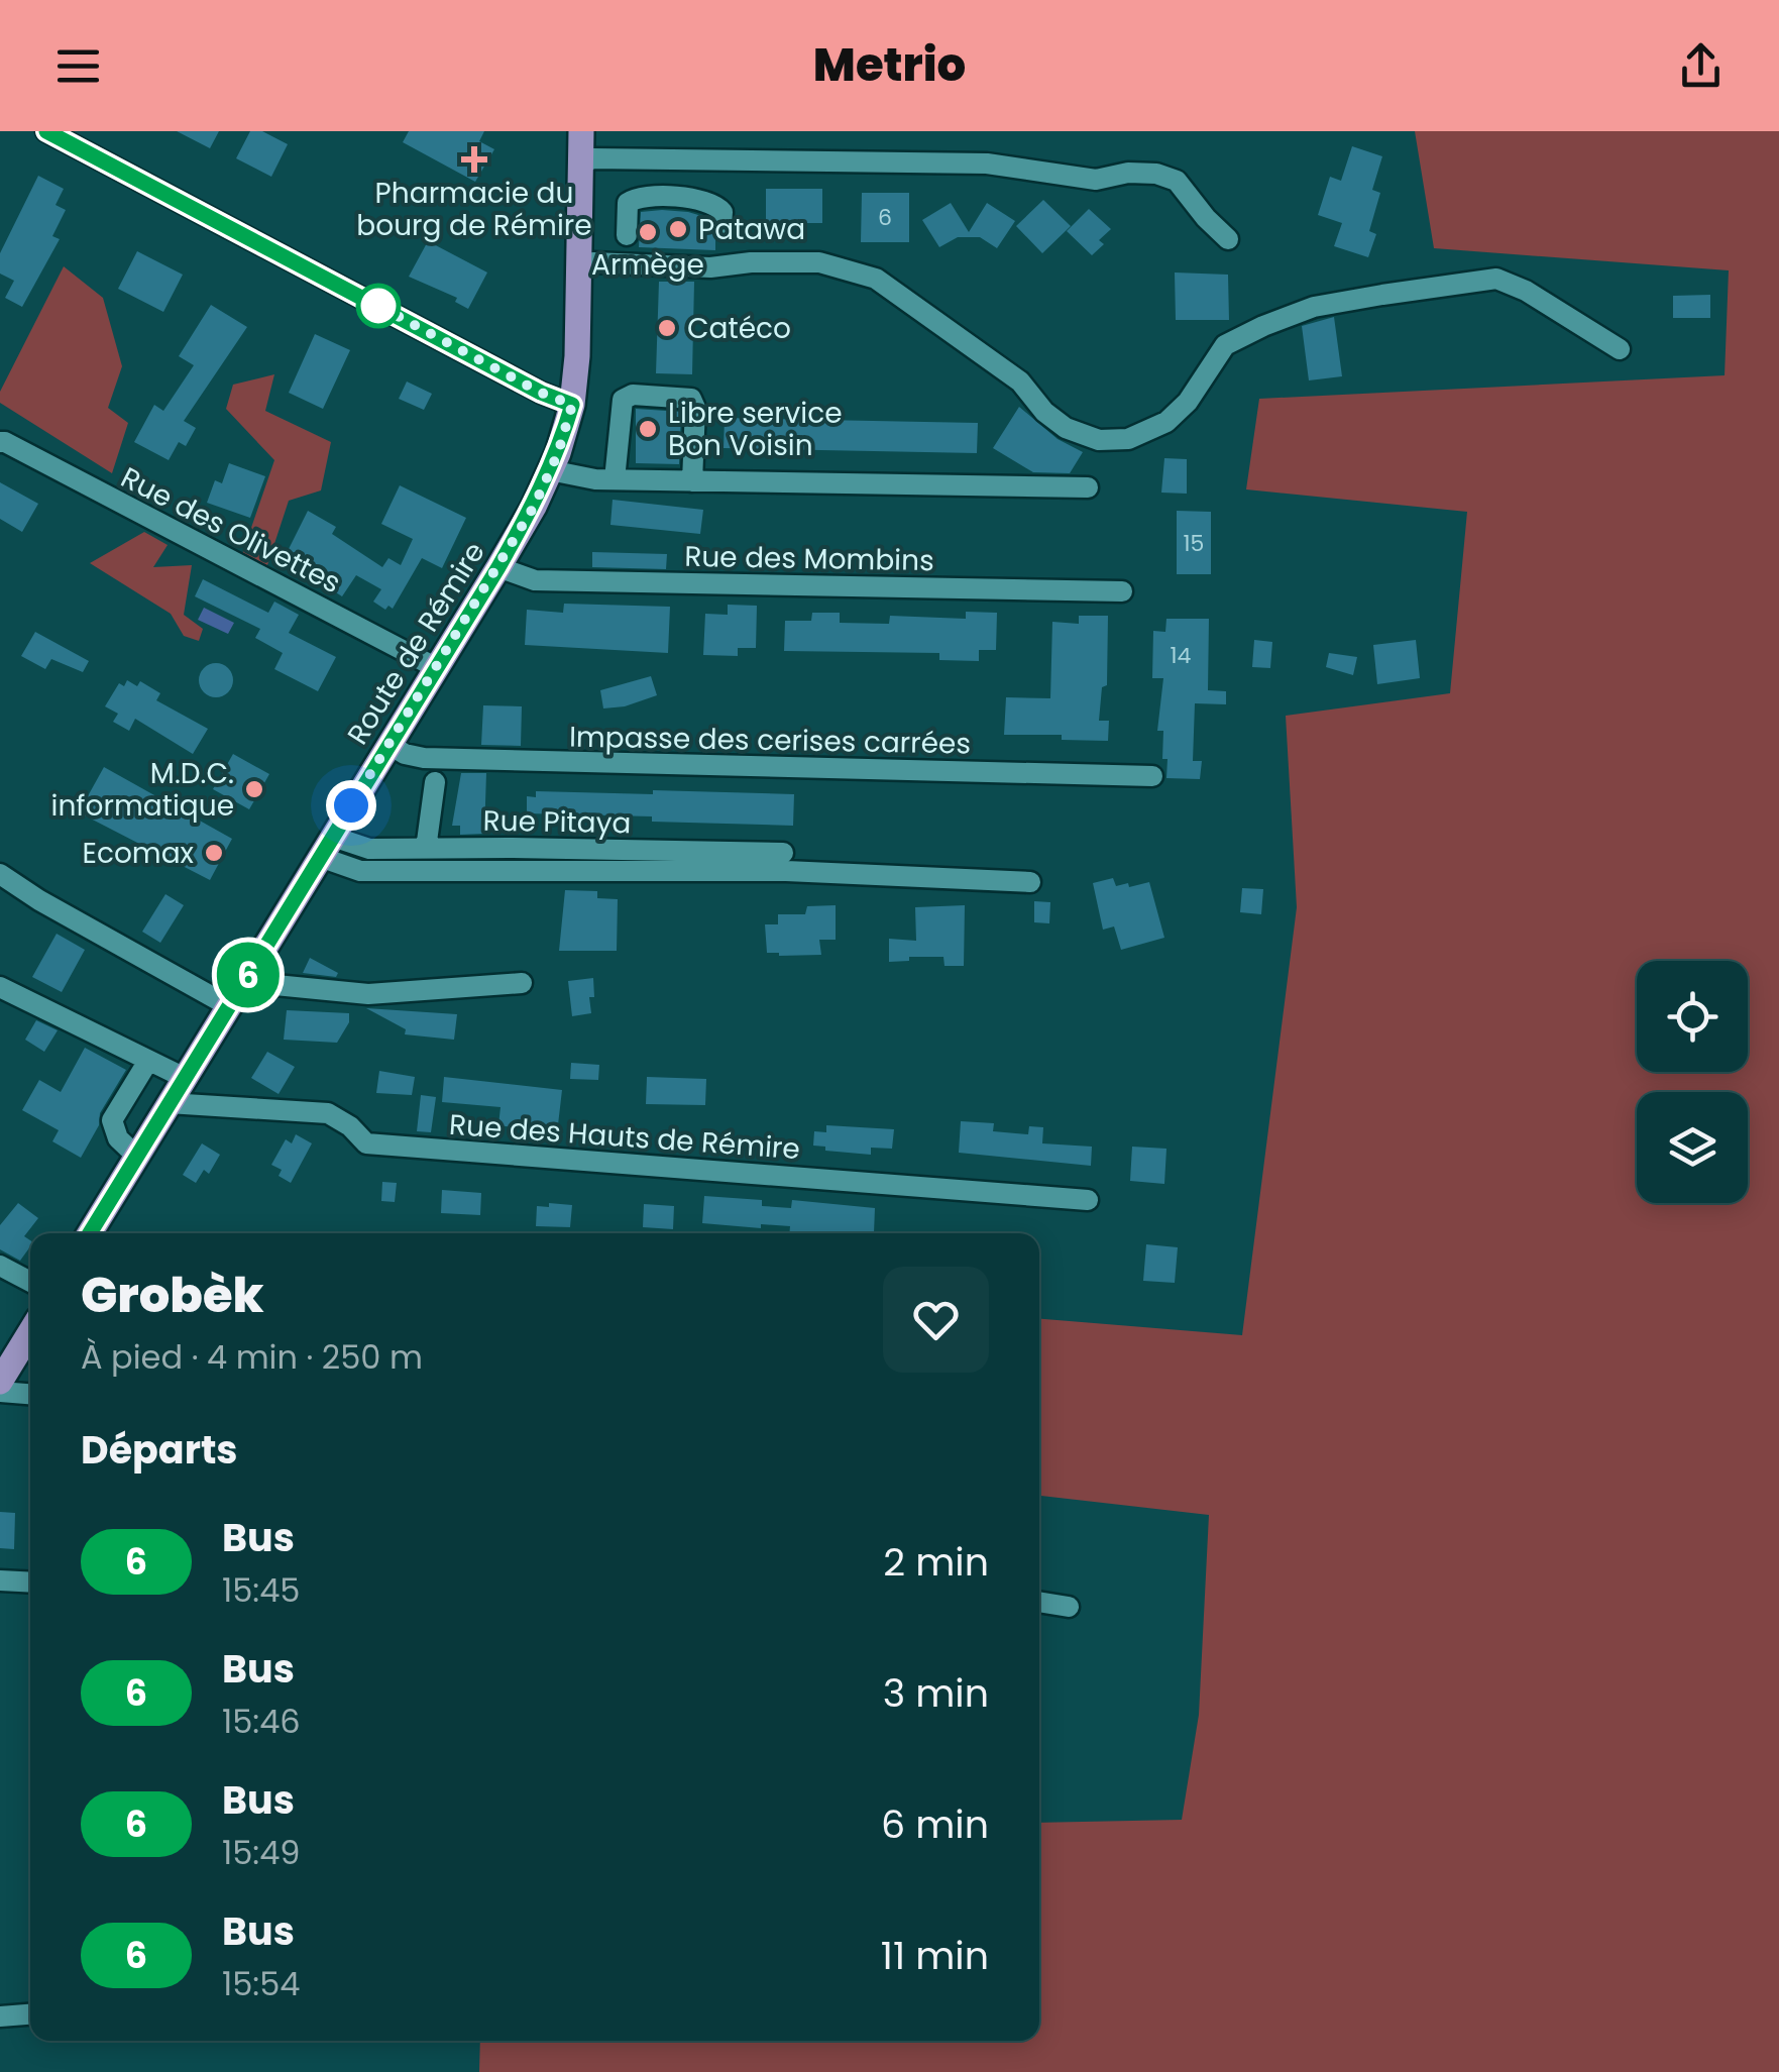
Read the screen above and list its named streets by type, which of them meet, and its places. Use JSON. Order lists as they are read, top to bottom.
{
  "streets": {
    "main road": ["Route de Rémire"],
    "street": [
      "Rue des Olivettes",
      "Rue des Mombins",
      "Impasse des cerises carrées",
      "Rue Pitaya",
      "Rue des Hauts de Rémire"
    ]
  },
  "crossings": [
    ["Rue des Olivettes", "Route de Rémire"],
    ["Rue des Mombins", "Route de Rémire"],
    ["Route de Rémire", "Impasse des cerises carrées"],
    ["Route de Rémire", "Rue Pitaya"],
    ["Route de Rémire", "Rue des Hauts de Rémire"]
  ],
  "places": {
    "health": ["Pharmacie du bourg de Rémire"],
    "other": [
      "Patawa",
      "Armège",
      "Catéco",
      "Libre service Bon Voisin",
      "M.D.C. informatique",
      "Ecomax"
    ]
  },
  "lines": ["bus line 6"],
  "house_numbers": ["6", "15", "14"],
  "page": {
    "header": "Metrio",
    "on_map": "6",
    "heading": [
      ["Grobèk", "À pied · 4 min · 250 m"],
      "Départs"
    ],
    "list": [
      {
        "mark": "6",
        "name": "Bus",
        "note": "15:45",
        "value": "2 min"
      },
      {
        "mark": "6",
        "name": "Bus",
        "note": "15:46",
        "value": "3 min"
      },
      {
        "mark": "6",
        "name": "Bus",
        "note": "15:49",
        "value": "6 min"
      },
      {
        "mark": "6",
        "name": "Bus",
        "note": "15:54",
        "value": "11 min"
      }
    ]
  }
}
